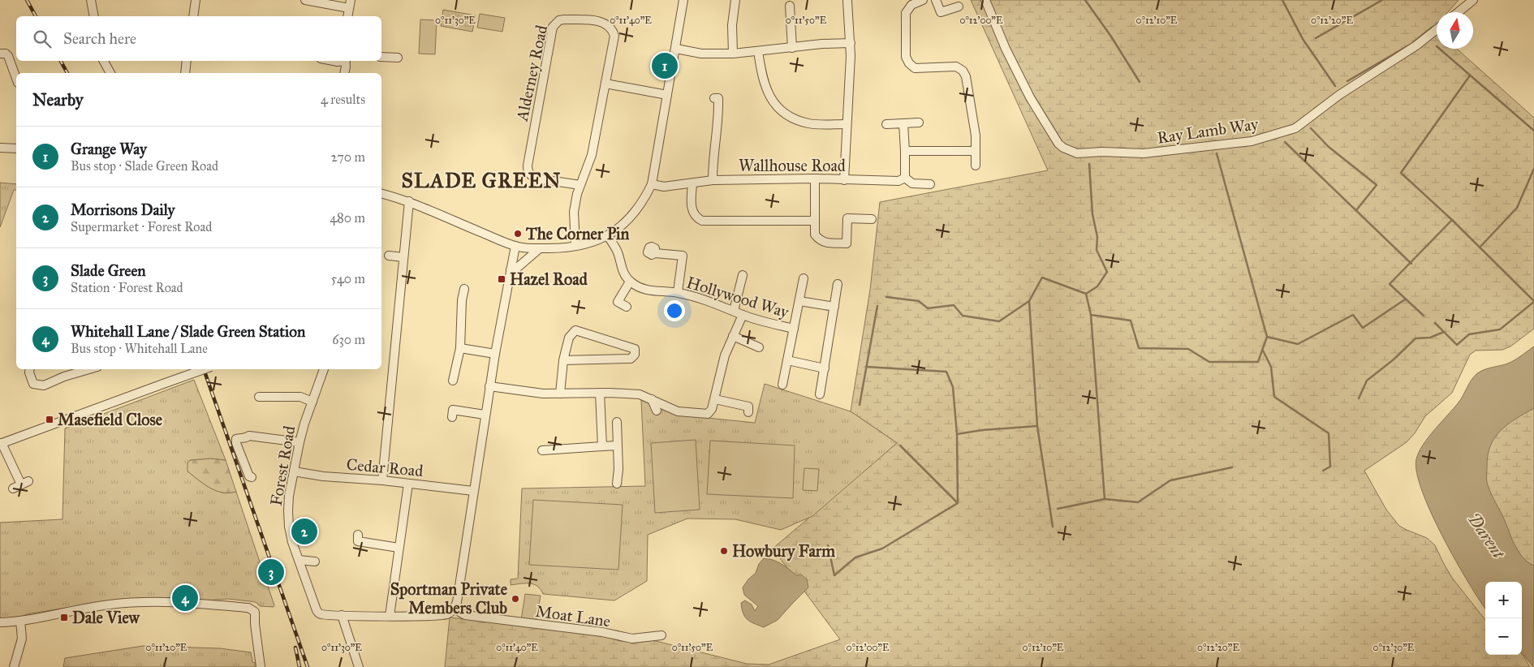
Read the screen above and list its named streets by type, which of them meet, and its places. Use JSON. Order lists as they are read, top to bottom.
{
  "streets": {
    "street": [
      "Alderney Road",
      "Ray Lamb Way",
      "Wallhouse Road",
      "Hollywood Way",
      "Forest Road",
      "Cedar Road",
      "Moat Lane"
    ]
  },
  "crossings": [
    ["Forest Road", "Cedar Road"]
  ],
  "districts": ["SLADE GREEN"],
  "water": ["Darent"],
  "places": {
    "other": ["The Corner Pin", "Howbury Farm", "Sportman Private Members Club"],
    "transit": ["Hazel Road", "Masefield Close", "Dale View"]
  },
  "north": "top",
  "page": {
    "search": "Search here",
    "pins": [
      "1",
      "2",
      "3",
      "4"
    ],
    "heading": ["Nearby", "4 results"],
    "list": [
      {
        "mark": "1",
        "name": "Grange Way",
        "note": "Bus stop · Slade Green Road",
        "value": "270 m"
      },
      {
        "mark": "2",
        "name": "Morrisons Daily",
        "note": "Supermarket · Forest Road",
        "value": "480 m"
      },
      {
        "mark": "3",
        "name": "Slade Green",
        "note": "Station · Forest Road",
        "value": "540 m"
      },
      {
        "mark": "4",
        "name": "Whitehall Lane / Slade Green Station",
        "note": "Bus stop · Whitehall Lane",
        "value": "630 m"
      }
    ],
    "map_buttons": ["+", "−"]
  },
  "coordinates": [
    "0°11'30\"E",
    "0°11'40\"E",
    "0°11'50\"E",
    "0°12'00\"E",
    "0°12'10\"E",
    "0°12'20\"E",
    "0°11'20\"E",
    "0°12'30\"E"
  ]
}
